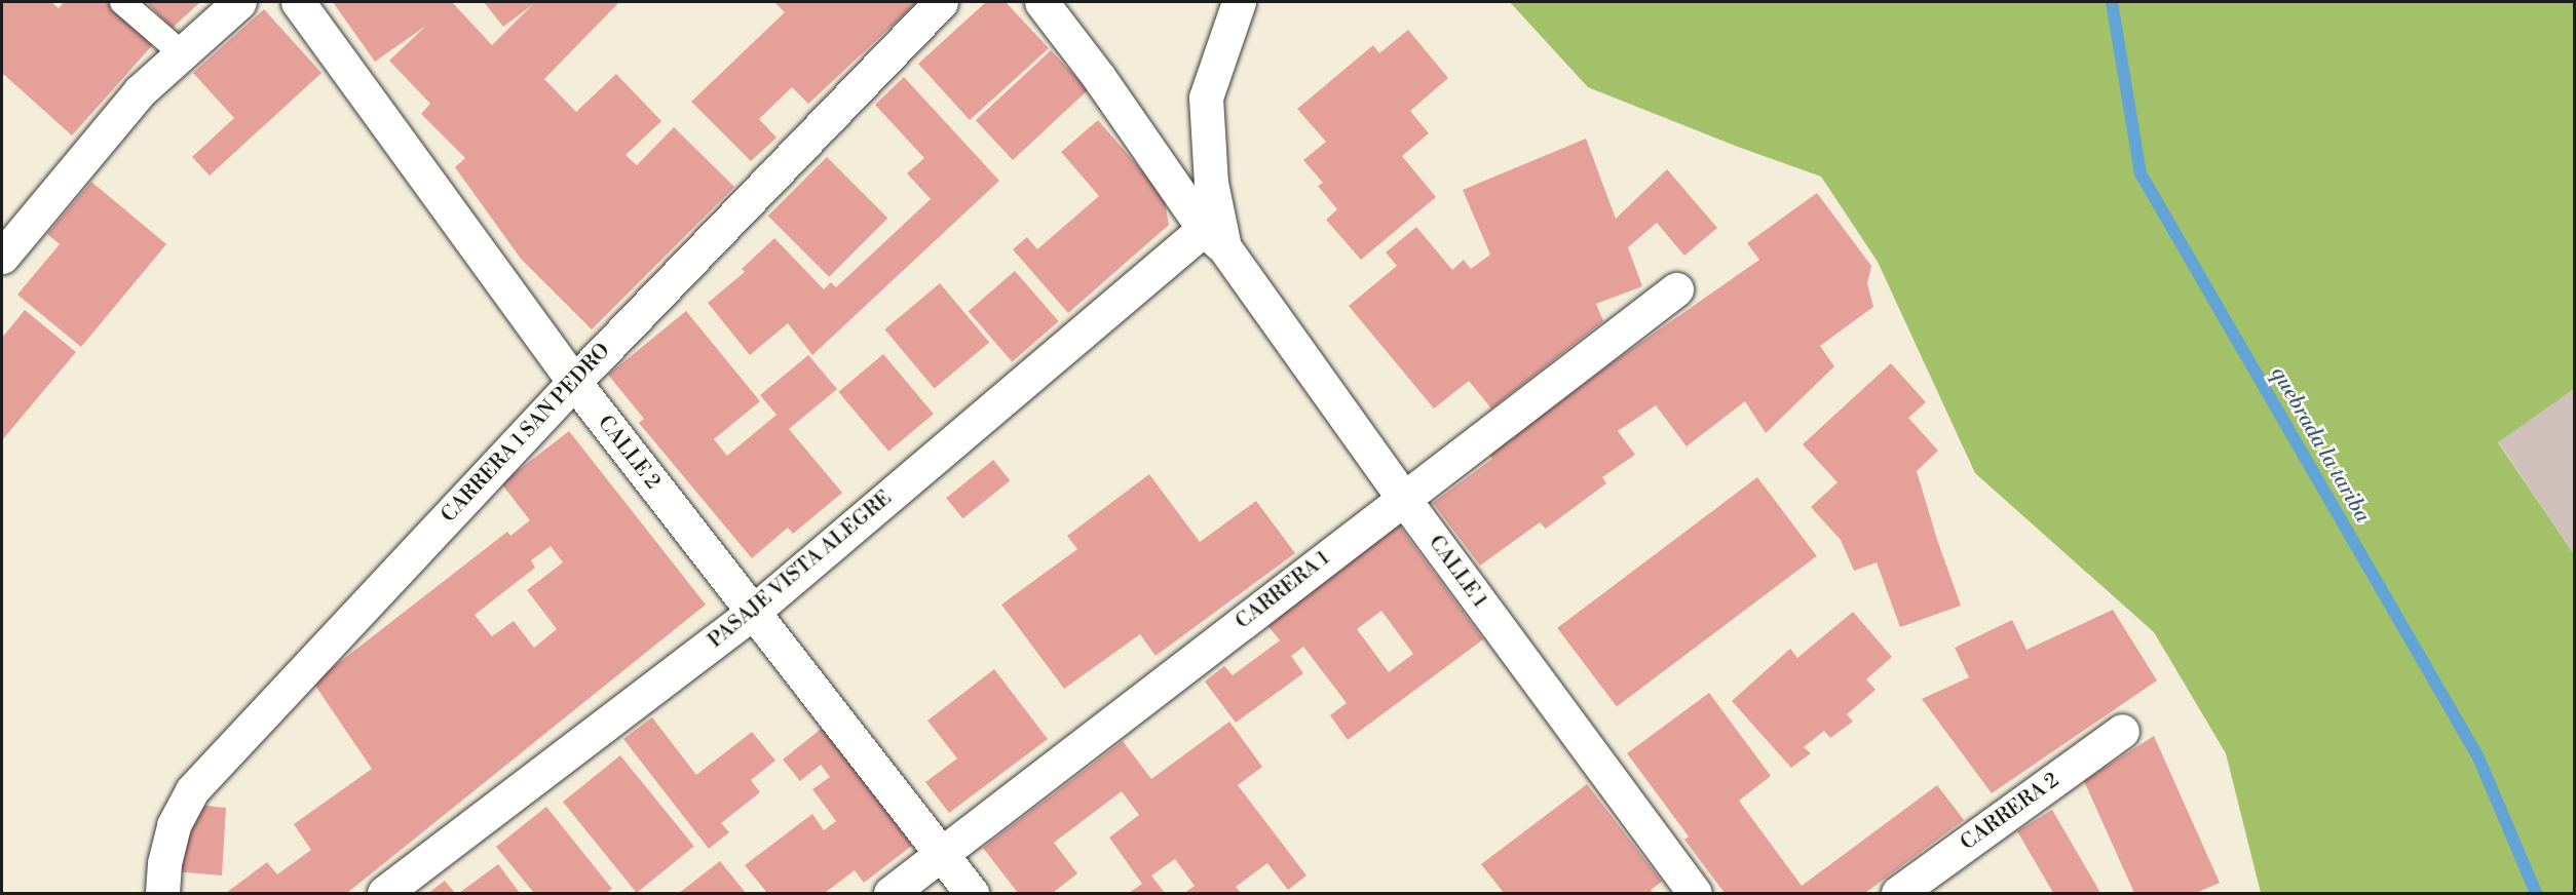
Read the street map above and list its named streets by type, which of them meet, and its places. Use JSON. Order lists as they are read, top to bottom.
{
  "streets": {
    "street": [
      "CARRERA 1 SAN PEDRO",
      "CALLE 2",
      "PASAJE VISTA ALEGRE",
      "CALLE 1",
      "CARRERA 1",
      "CARRERA 2"
    ]
  },
  "crossings": [
    ["CARRERA 1 SAN PEDRO", "CALLE 2"],
    ["CALLE 2", "PASAJE VISTA ALEGRE"],
    ["CALLE 2", "CARRERA 1"],
    ["PASAJE VISTA ALEGRE", "CALLE 1"],
    ["CALLE 1", "CARRERA 1"]
  ],
  "water": ["quebrada la tariba"]
}
